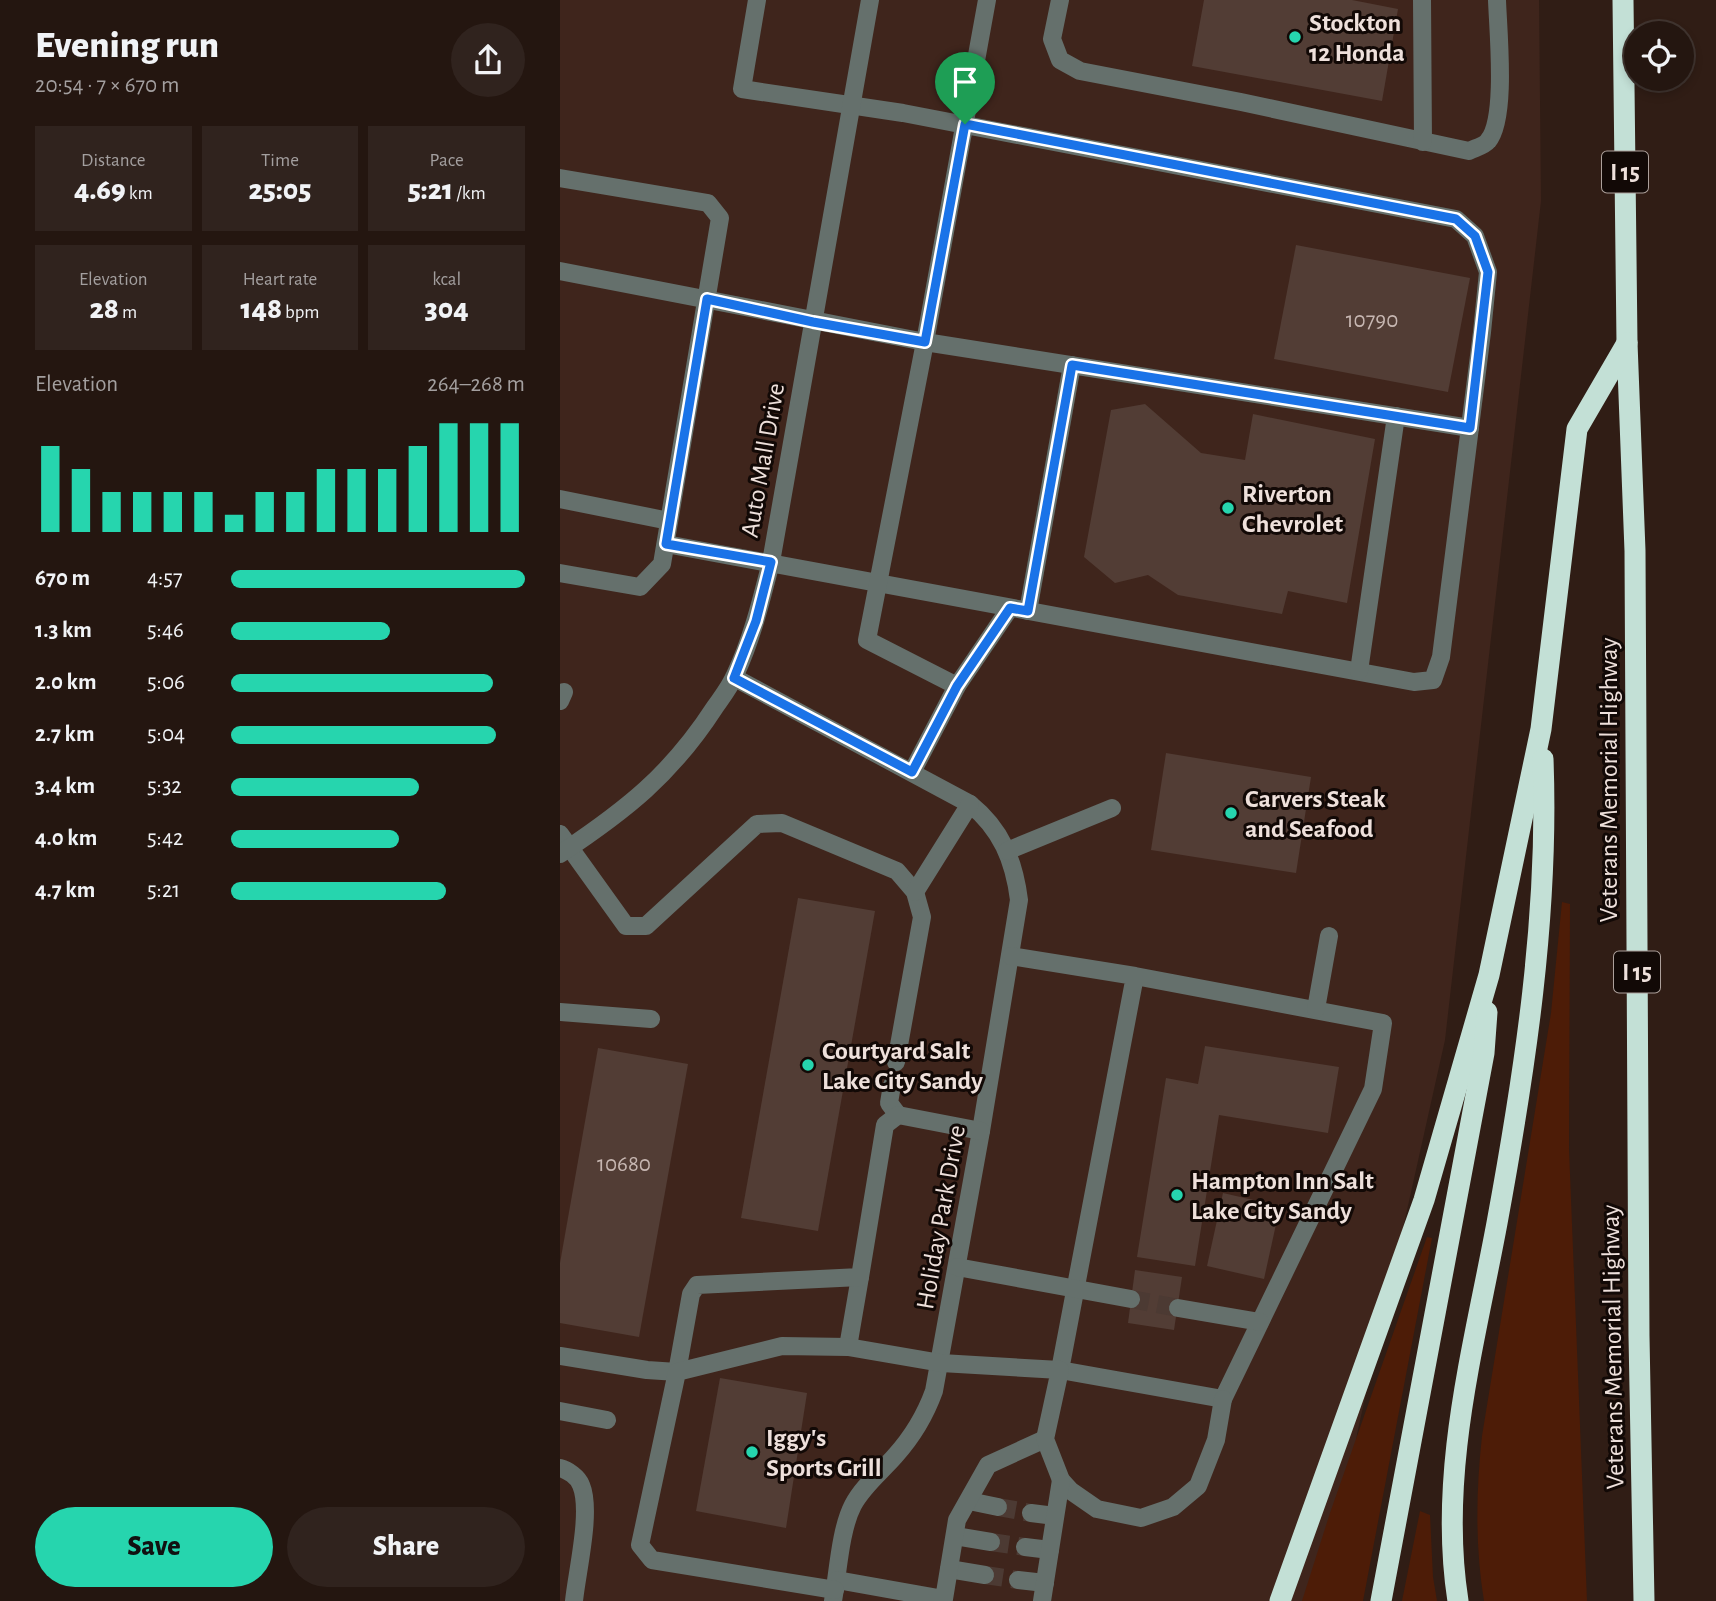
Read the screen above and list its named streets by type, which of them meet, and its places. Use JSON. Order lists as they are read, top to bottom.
{
  "streets": {
    "highway": ["I 15", "Veterans Memorial Highway"],
    "street": ["Auto Mall Drive", "Holiday Park Drive"]
  },
  "crossings": [
    ["Auto Mall Drive", "Holiday Park Drive"]
  ],
  "places": [
    "Stockton 12 Honda",
    "Riverton Chevrolet",
    "Carvers Steak and Seafood",
    "Courtyard Salt Lake City Sandy",
    "Hampton Inn Salt Lake City Sandy",
    "Iggy's Sports Grill"
  ],
  "house_numbers": ["10790", "10680"],
  "page": {
    "heading": ["Evening run", "20:54 · 7 × 670 m"],
    "stats": [
      ["Distance", "4.69 km"],
      ["Time", "25:05"],
      ["Pace", "5:21 /km"],
      ["Elevation", "28 m"],
      ["Heart rate", "148 bpm"],
      ["kcal", "304"]
    ],
    "chart": ["Elevation", "264–268 m"],
    "list": [
      {
        "name": "670 m",
        "note": "4:57"
      },
      {
        "name": "1.3 km",
        "note": "5:46"
      },
      {
        "name": "2.0 km",
        "note": "5:06"
      },
      {
        "name": "2.7 km",
        "note": "5:04"
      },
      {
        "name": "3.4 km",
        "note": "5:32"
      },
      {
        "name": "4.0 km",
        "note": "5:42"
      },
      {
        "name": "4.7 km",
        "note": "5:21"
      }
    ],
    "buttons": ["Save", "Share"]
  }
}
